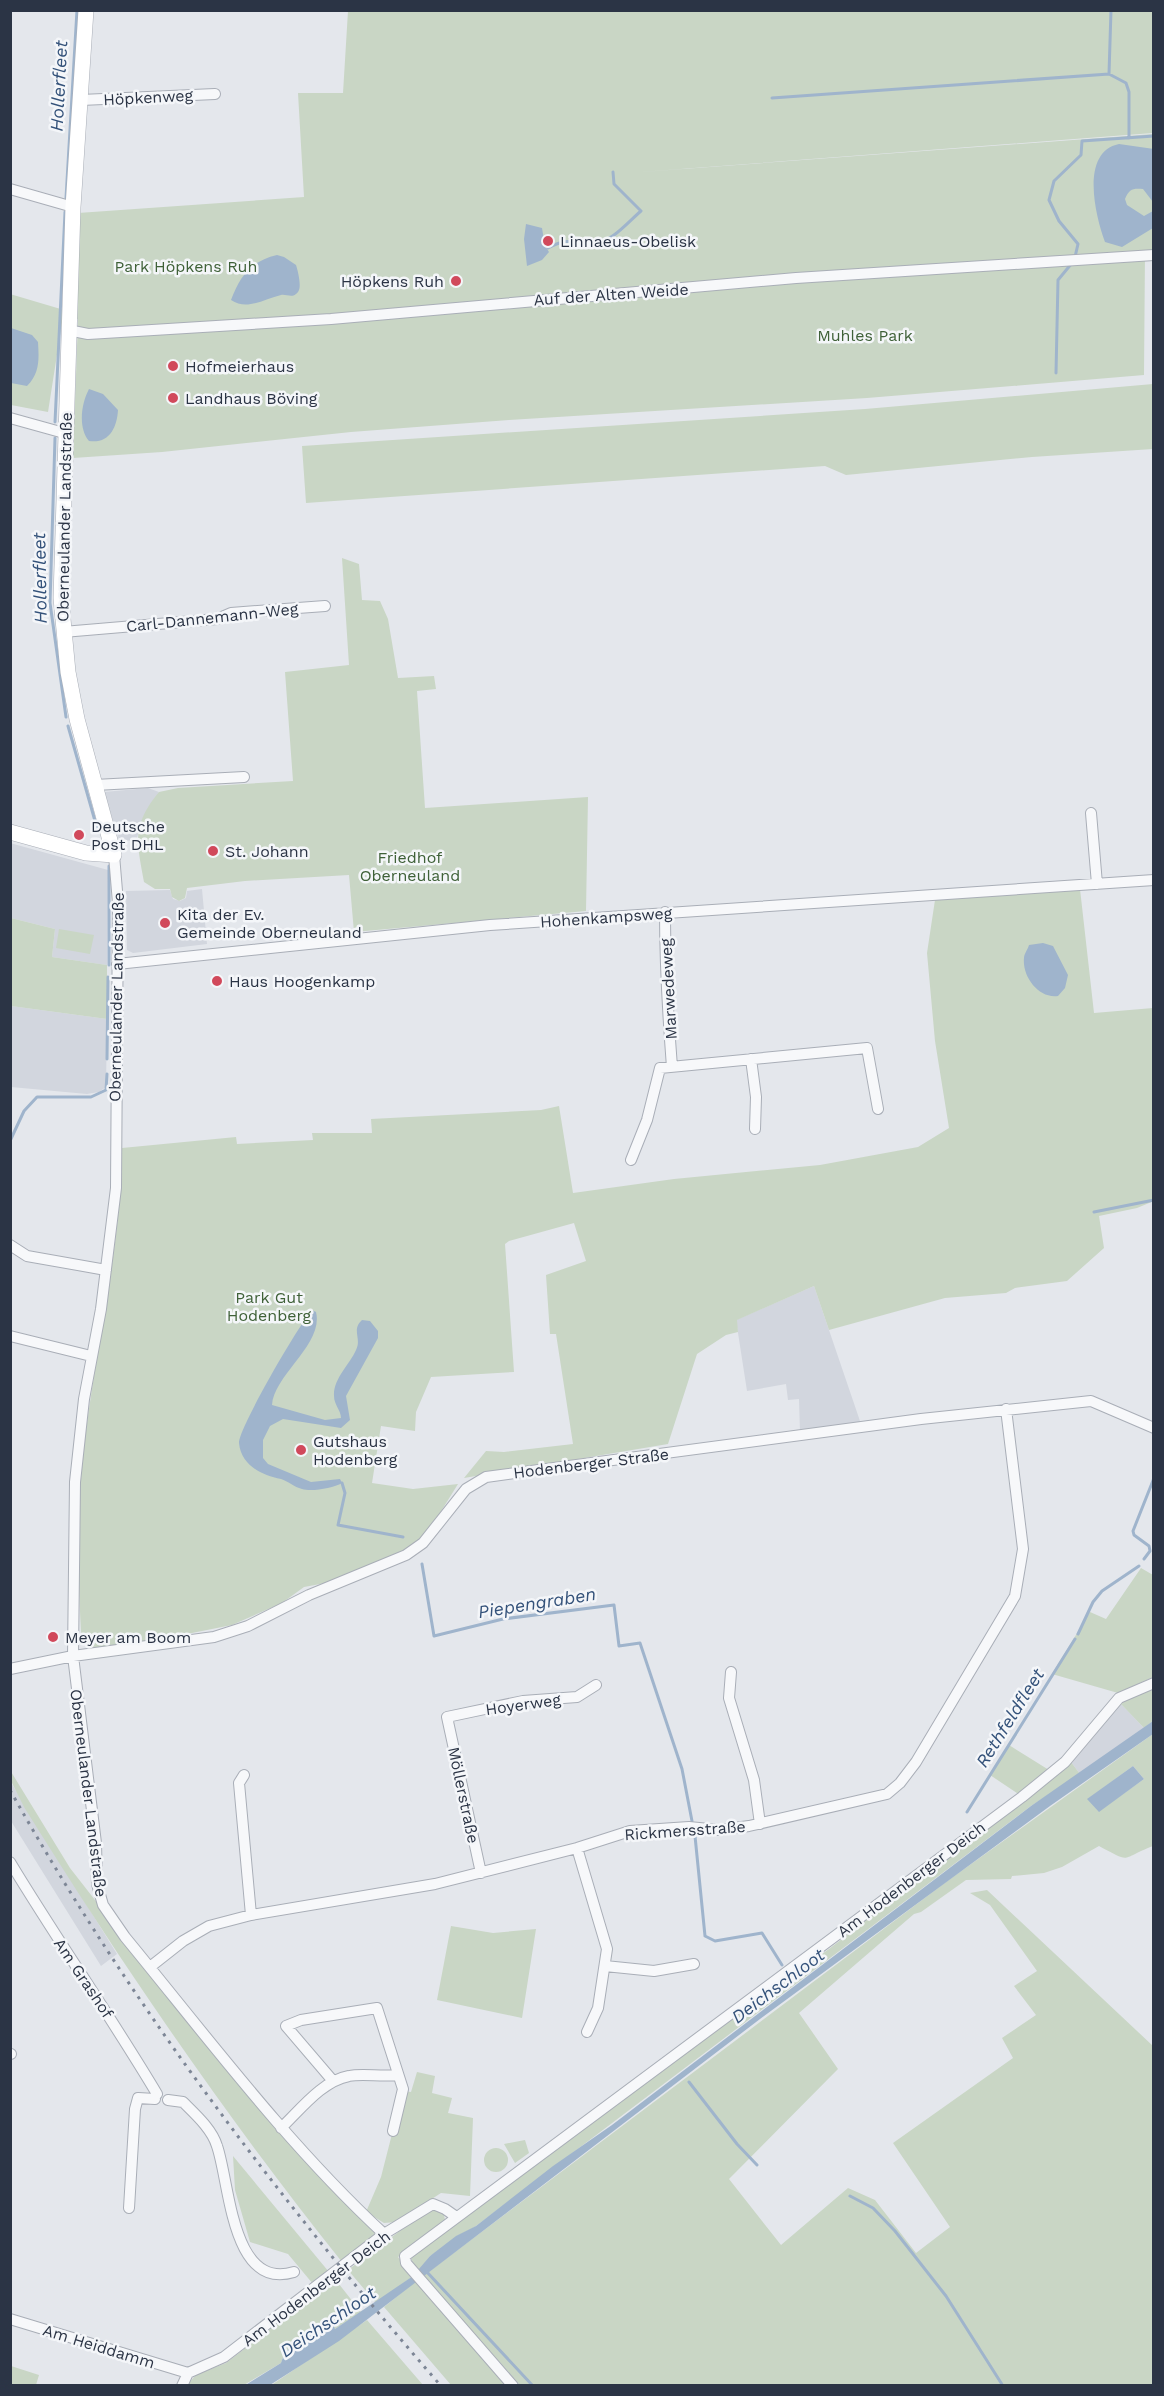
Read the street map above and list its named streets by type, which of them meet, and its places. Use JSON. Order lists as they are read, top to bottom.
{
  "streets": {
    "street": [
      "Höpkenweg",
      "Auf der Alten Weide",
      "Oberneulander Landstraße",
      "Carl-Dannemann-Weg",
      "Hohenkampsweg",
      "Marwedeweg",
      "Hodenberger Straße",
      "Hoyerweg",
      "Möllerstraße",
      "Rickmersstraße",
      "Am Hodenberger Deich",
      "Am Grashof",
      "Am Heiddamm"
    ]
  },
  "crossings": [
    ["Höpkenweg", "Oberneulander Landstraße"],
    ["Auf der Alten Weide", "Oberneulander Landstraße"],
    ["Oberneulander Landstraße", "Carl-Dannemann-Weg"],
    ["Oberneulander Landstraße", "Hohenkampsweg"],
    ["Oberneulander Landstraße", "Hodenberger Straße"],
    ["Oberneulander Landstraße", "Rickmersstraße"],
    ["Oberneulander Landstraße", "Am Hodenberger Deich"],
    ["Hohenkampsweg", "Marwedeweg"],
    ["Hodenberger Straße", "Rickmersstraße"],
    ["Hoyerweg", "Möllerstraße"],
    ["Möllerstraße", "Rickmersstraße"],
    ["Am Hodenberger Deich", "Am Heiddamm"]
  ],
  "water": [
    "Hollerfleet",
    "Piepengraben",
    "Rethfeldfleet",
    "Deichschloot"
  ],
  "parks": [
    "Park Höpkens Ruh",
    "Muhles Park",
    "Friedhof Oberneuland",
    "Park Gut Hodenberg"
  ],
  "places": [
    "Linnaeus-Obelisk",
    "Höpkens Ruh",
    "Hofmeierhaus",
    "Landhaus Böving",
    "Deutsche Post DHL",
    "St. Johann",
    "Kita der Ev. Gemeinde Oberneuland",
    "Haus Hoogenkamp",
    "Gutshaus Hodenberg",
    "Meyer am Boom"
  ]
}
